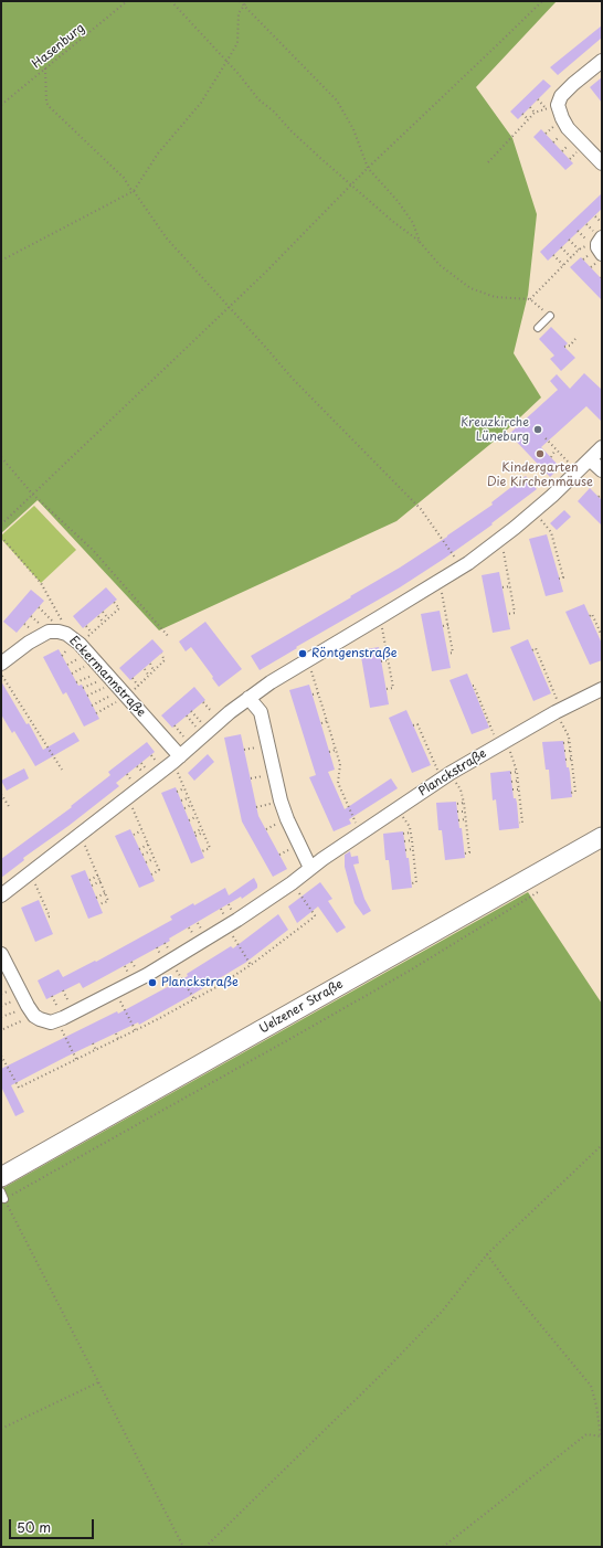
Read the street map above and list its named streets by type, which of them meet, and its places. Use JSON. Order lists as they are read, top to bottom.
{
  "streets": {
    "main road": ["Uelzener Straße"],
    "street": ["Eckermannstraße", "Planckstraße"],
    "path": ["Hasenburg"]
  },
  "places": [
    "Kreuzkirche Lüneburg",
    "Kindergarten Die Kirchenmäuse",
    "Röntgenstraße",
    "Planckstraße"
  ],
  "scale_bar": "50 m"
}
